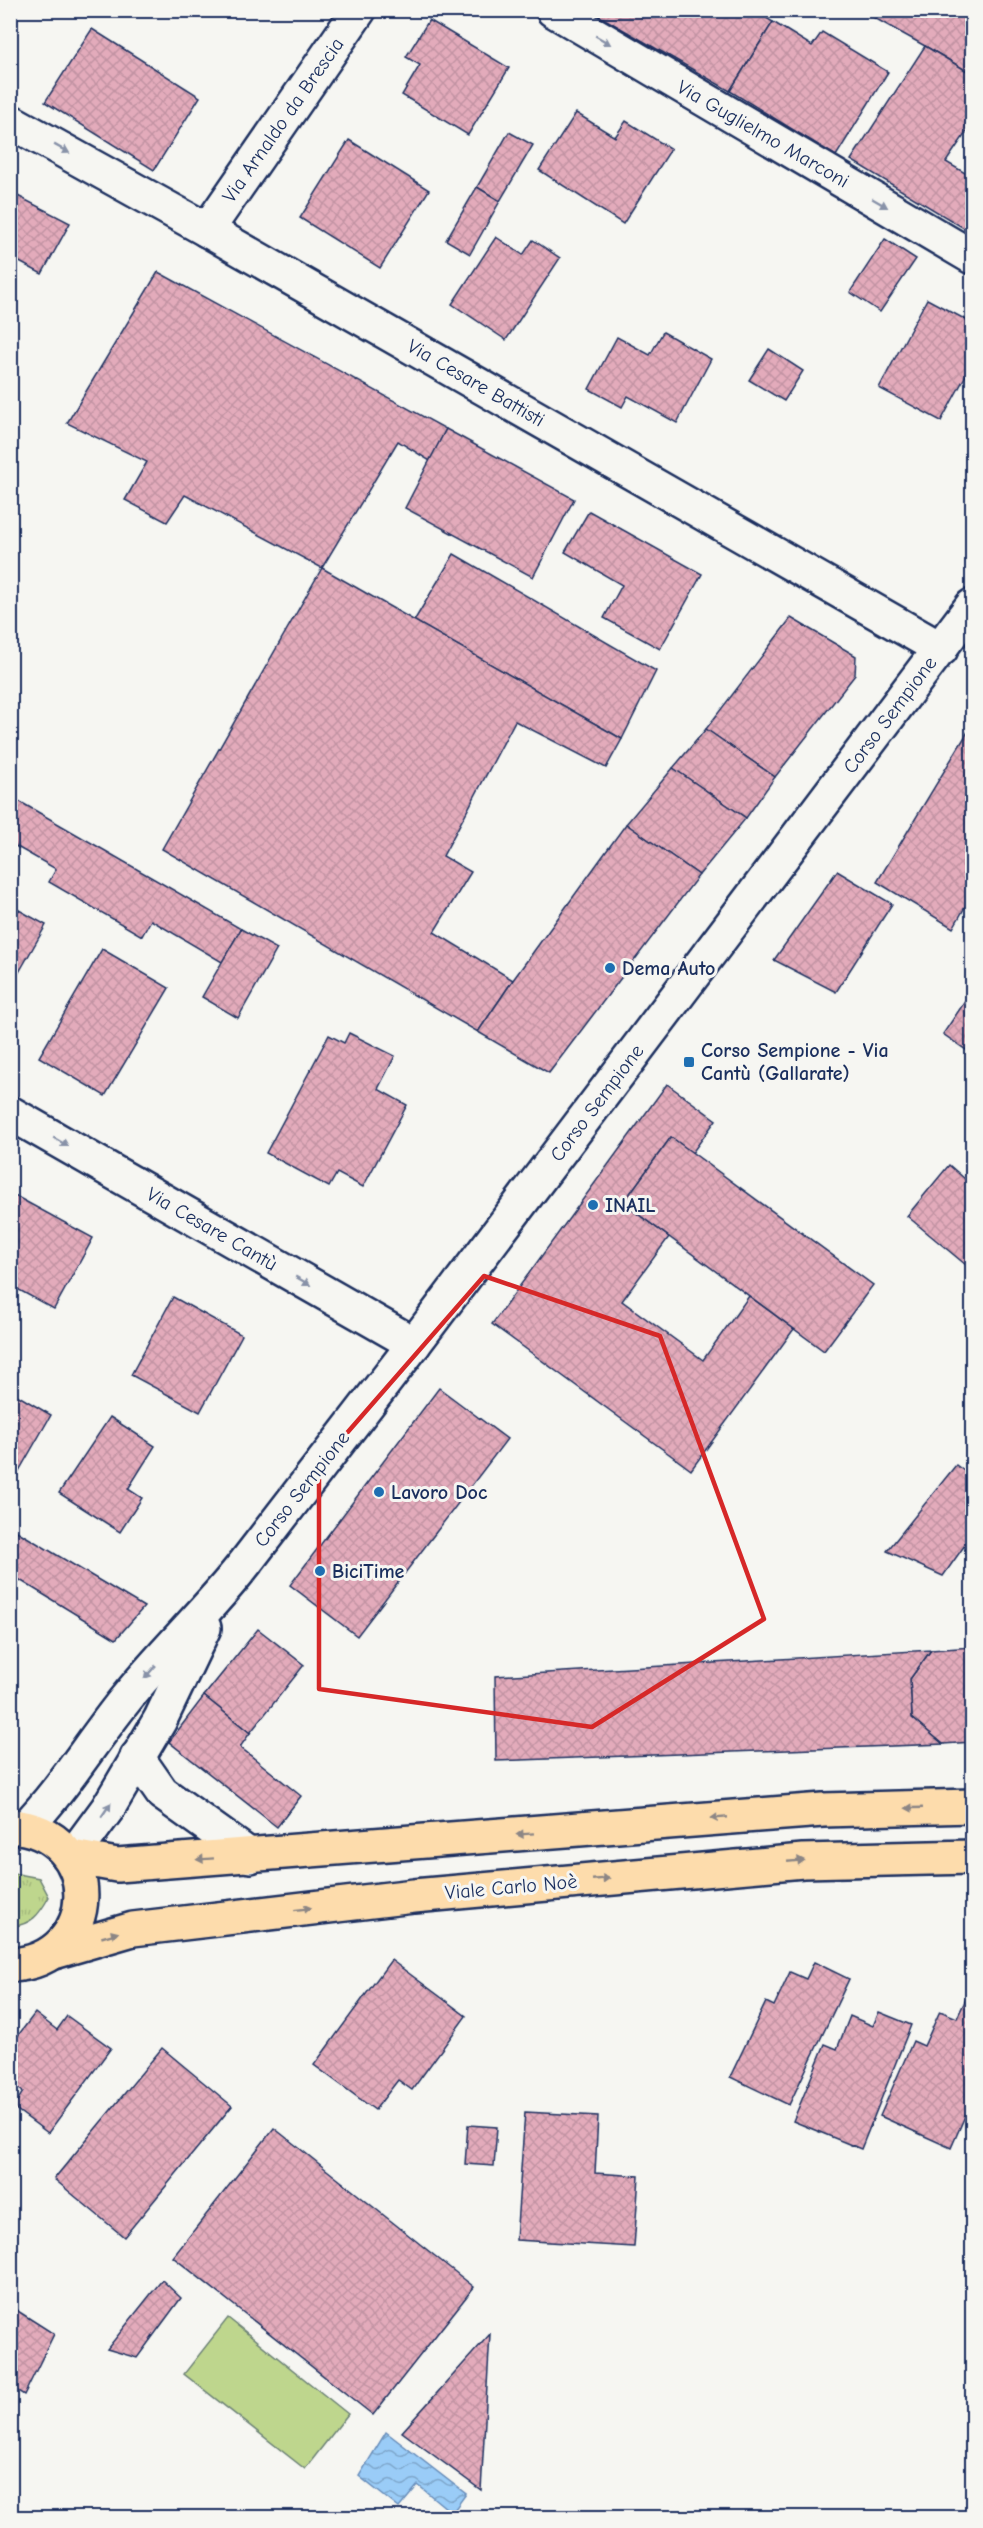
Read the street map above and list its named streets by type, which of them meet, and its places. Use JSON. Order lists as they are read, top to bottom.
{
  "streets": {
    "main road": ["Viale Carlo Noè"],
    "street": [
      "Via Arnaldo da Brescia",
      "Via Guglielmo Marconi",
      "Via Cesare Battisti",
      "Corso Sempione",
      "Via Cesare Cantù"
    ]
  },
  "crossings": [
    ["Via Arnaldo da Brescia", "Via Cesare Battisti"],
    ["Via Cesare Battisti", "Corso Sempione"],
    ["Corso Sempione", "Via Cesare Cantù"]
  ],
  "one_way": ["Via Guglielmo Marconi", "Via Cesare Cantù"],
  "places": {
    "other": [
      "Dema Auto",
      "INAIL",
      "Lavoro Doc",
      "BiciTime"
    ],
    "transit": ["Corso Sempione - Via Cantù (Gallarate)"]
  }
}
